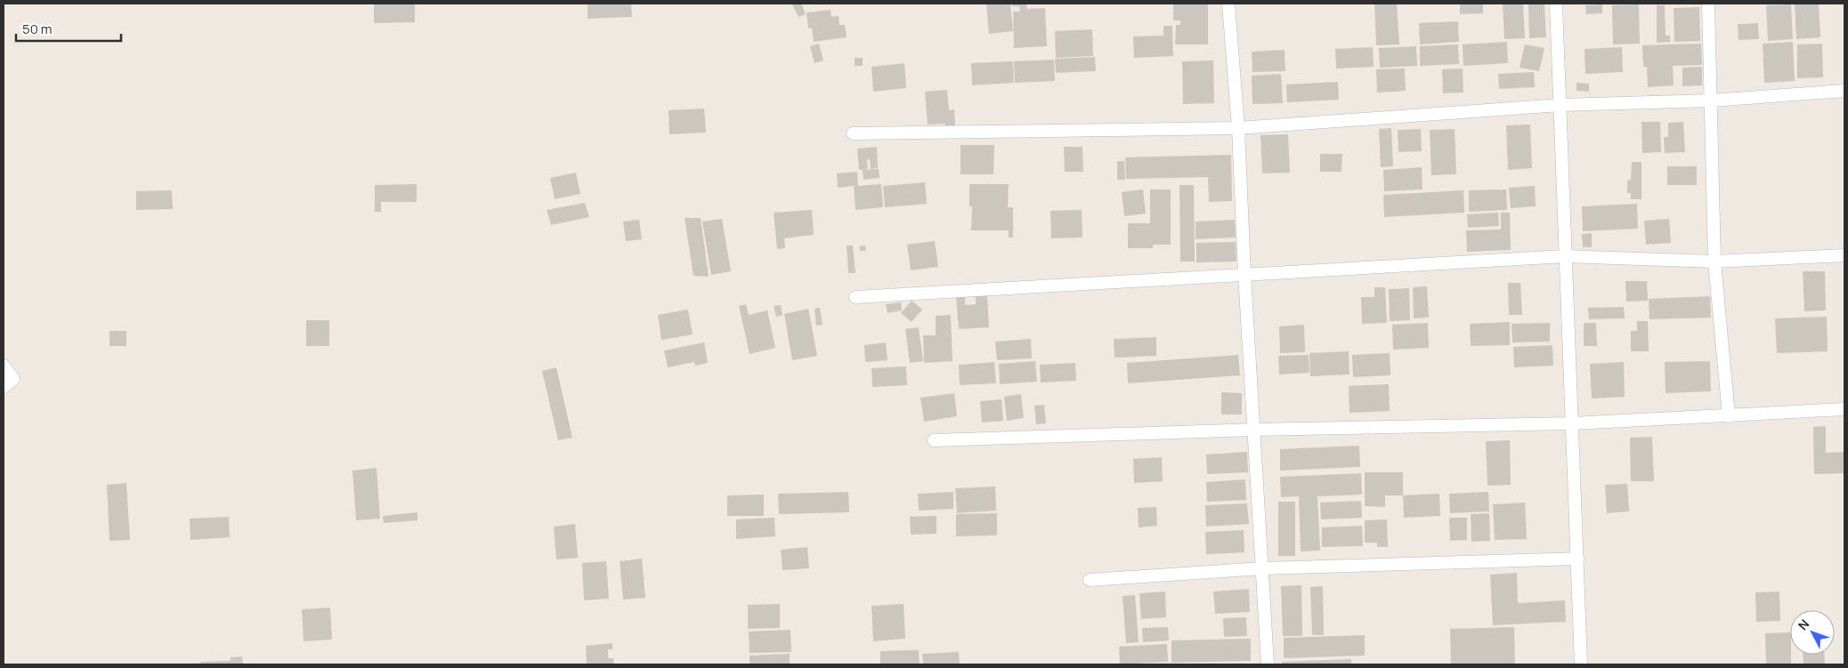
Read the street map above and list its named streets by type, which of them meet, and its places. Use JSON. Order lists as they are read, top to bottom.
{
  "scale_bar": "50 m",
  "north": "top left"
}
